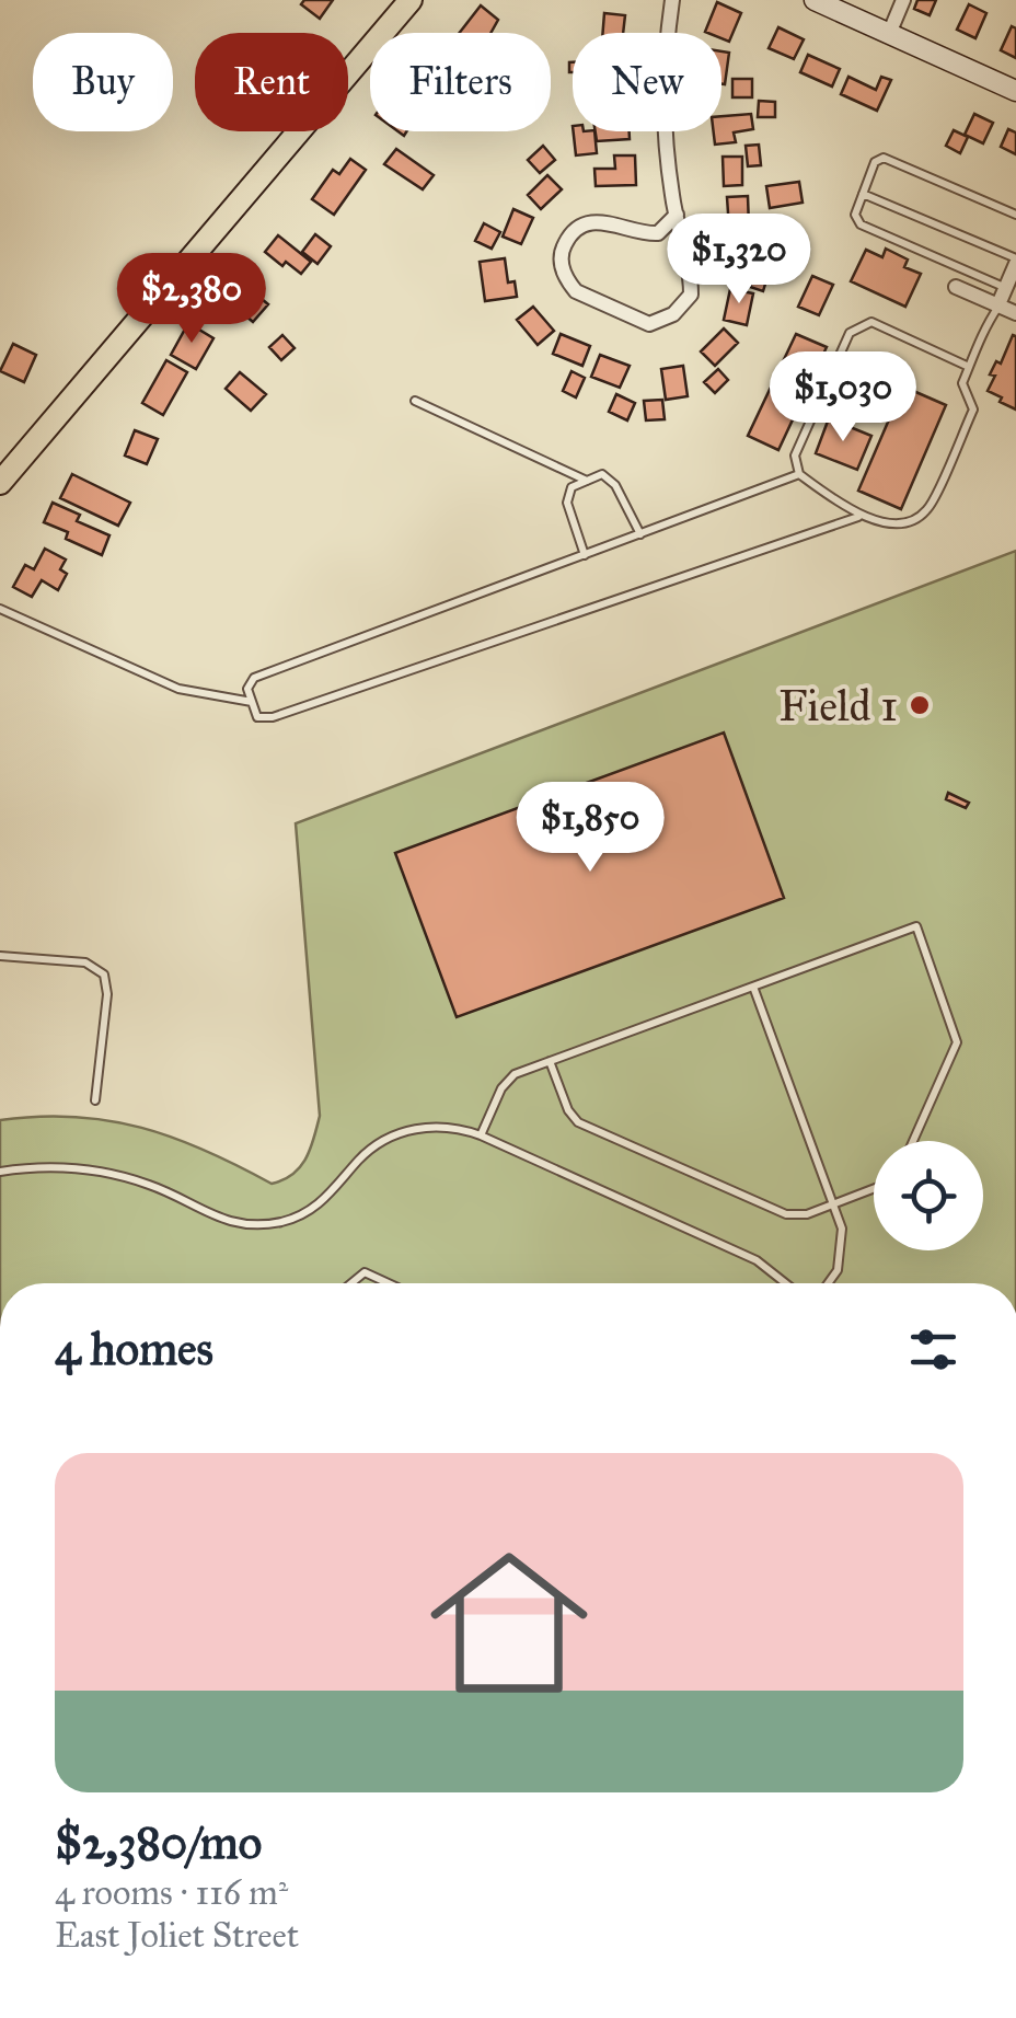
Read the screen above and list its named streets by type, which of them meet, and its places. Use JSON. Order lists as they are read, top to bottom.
{
  "places": ["Field 1"],
  "page": {
    "chip": [
      "Buy",
      "Rent",
      "Filters",
      "New"
    ],
    "price": [
      "$1,320",
      "$2,380",
      "$1,030",
      "$1,850"
    ],
    "heading": "4 homes",
    "list": [
      {
        "name": "$2,380/mo",
        "note": "4 rooms · 116 m² · East Joliet Street"
      }
    ]
  }
}
